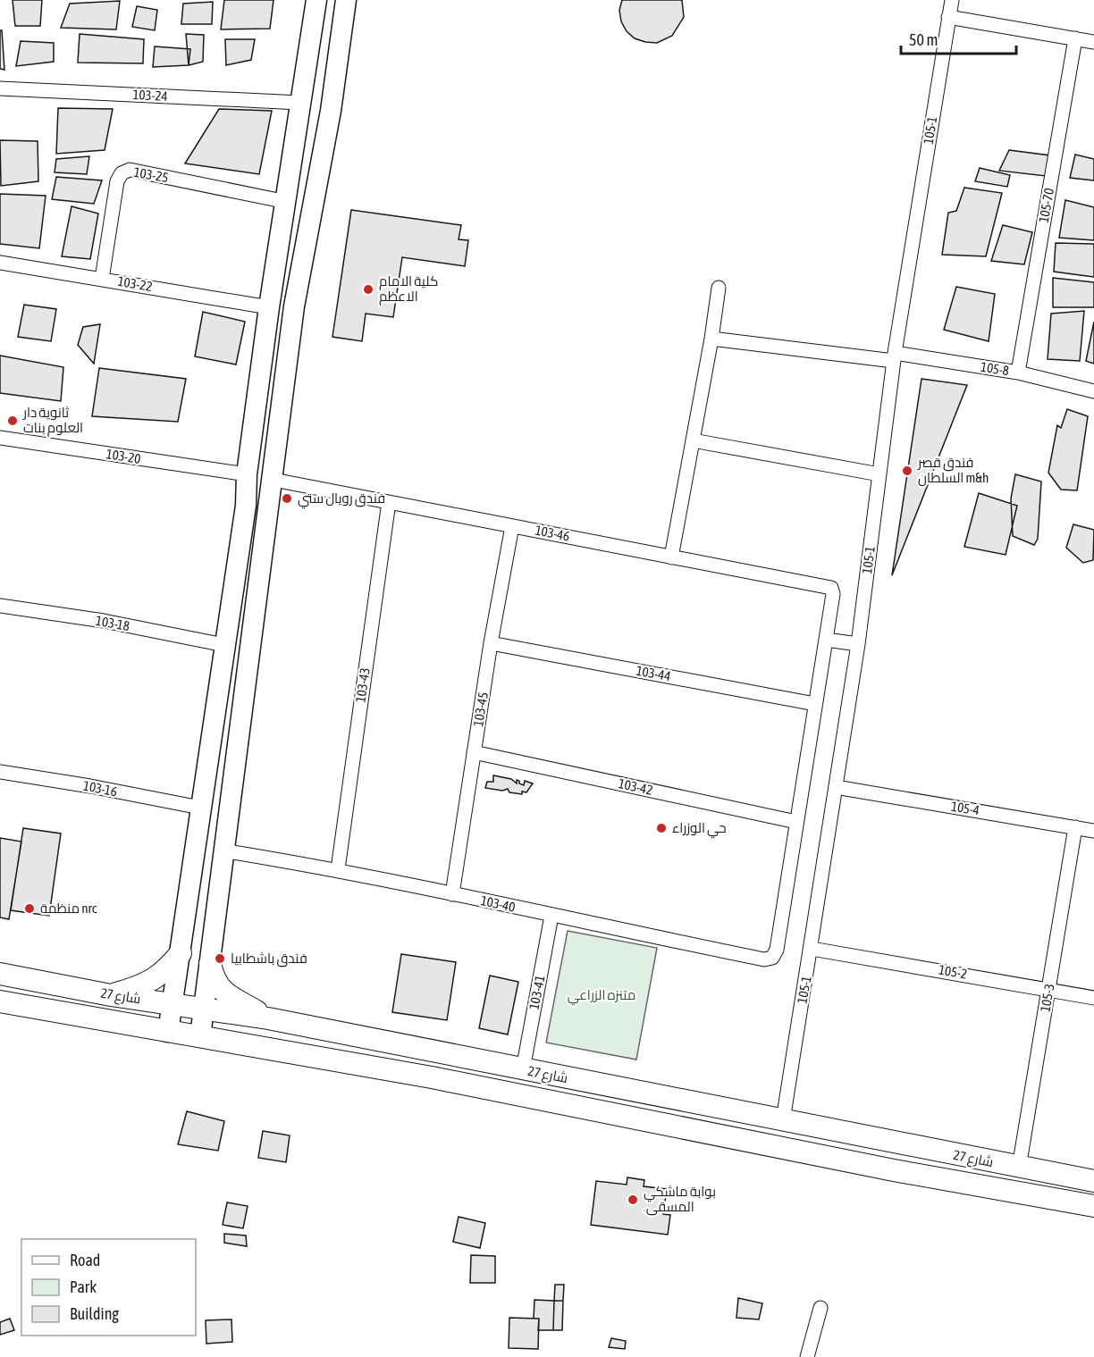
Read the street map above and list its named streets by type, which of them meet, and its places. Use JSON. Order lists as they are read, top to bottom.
{
  "streets": {
    "main road": ["شارع 27"],
    "street": [
      "103-24",
      "105-1",
      "103-25",
      "105-70",
      "103-22",
      "105-8",
      "103-20",
      "103-46",
      "103-18",
      "103-44",
      "103-43",
      "103-45",
      "103-42",
      "103-16",
      "105-4",
      "103-40",
      "105-2",
      "103-41",
      "105-3"
    ]
  },
  "crossings": [
    ["105-1", "105-8"],
    ["105-1", "105-4"],
    ["105-1", "105-2"],
    ["105-1", "شارع 27"],
    ["103-25", "103-22"],
    ["105-70", "105-8"],
    ["103-46", "103-43"],
    ["103-46", "103-45"],
    ["103-44", "103-45"],
    ["103-43", "103-40"],
    ["103-45", "103-42"],
    ["103-45", "103-40"],
    ["103-42", "103-40"],
    ["105-4", "105-3"],
    ["103-40", "103-41"],
    ["105-2", "105-3"],
    ["103-41", "شارع 27"],
    ["شارع 27", "105-3"]
  ],
  "parks": ["متنزه الزراعي"],
  "places": [
    "كلية الامام الاعظم",
    "ثانوية دار العلوم بنات",
    "فندق قصر السلطان m&h",
    "فندق رويال ستي",
    "حي الوزراء",
    "منظمة nrc",
    "فندق باشطابيا",
    "بوابة ماشكي .المسقى"
  ],
  "legend": ["Road", "Park", "Building"],
  "scale_bar": "50 m"
}
